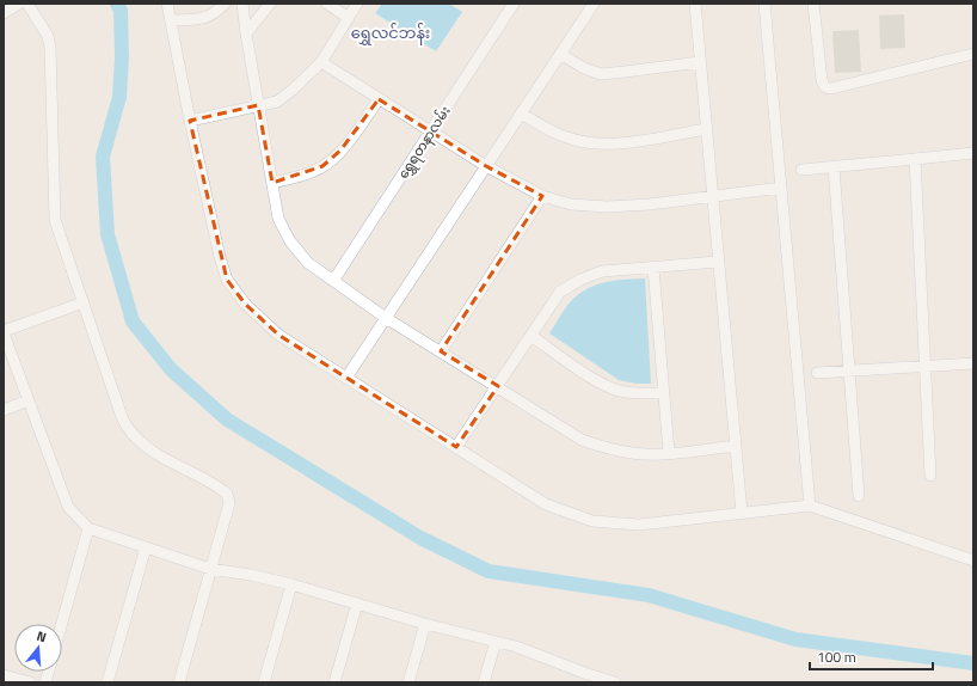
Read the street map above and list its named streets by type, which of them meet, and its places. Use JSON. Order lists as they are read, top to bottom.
{
  "streets": {
    "street": ["ရွှေရတနာလမ်း"]
  },
  "districts": ["ရွှေလင်ဘန်း"],
  "scale_bar": "100 m",
  "north": "top"
}
